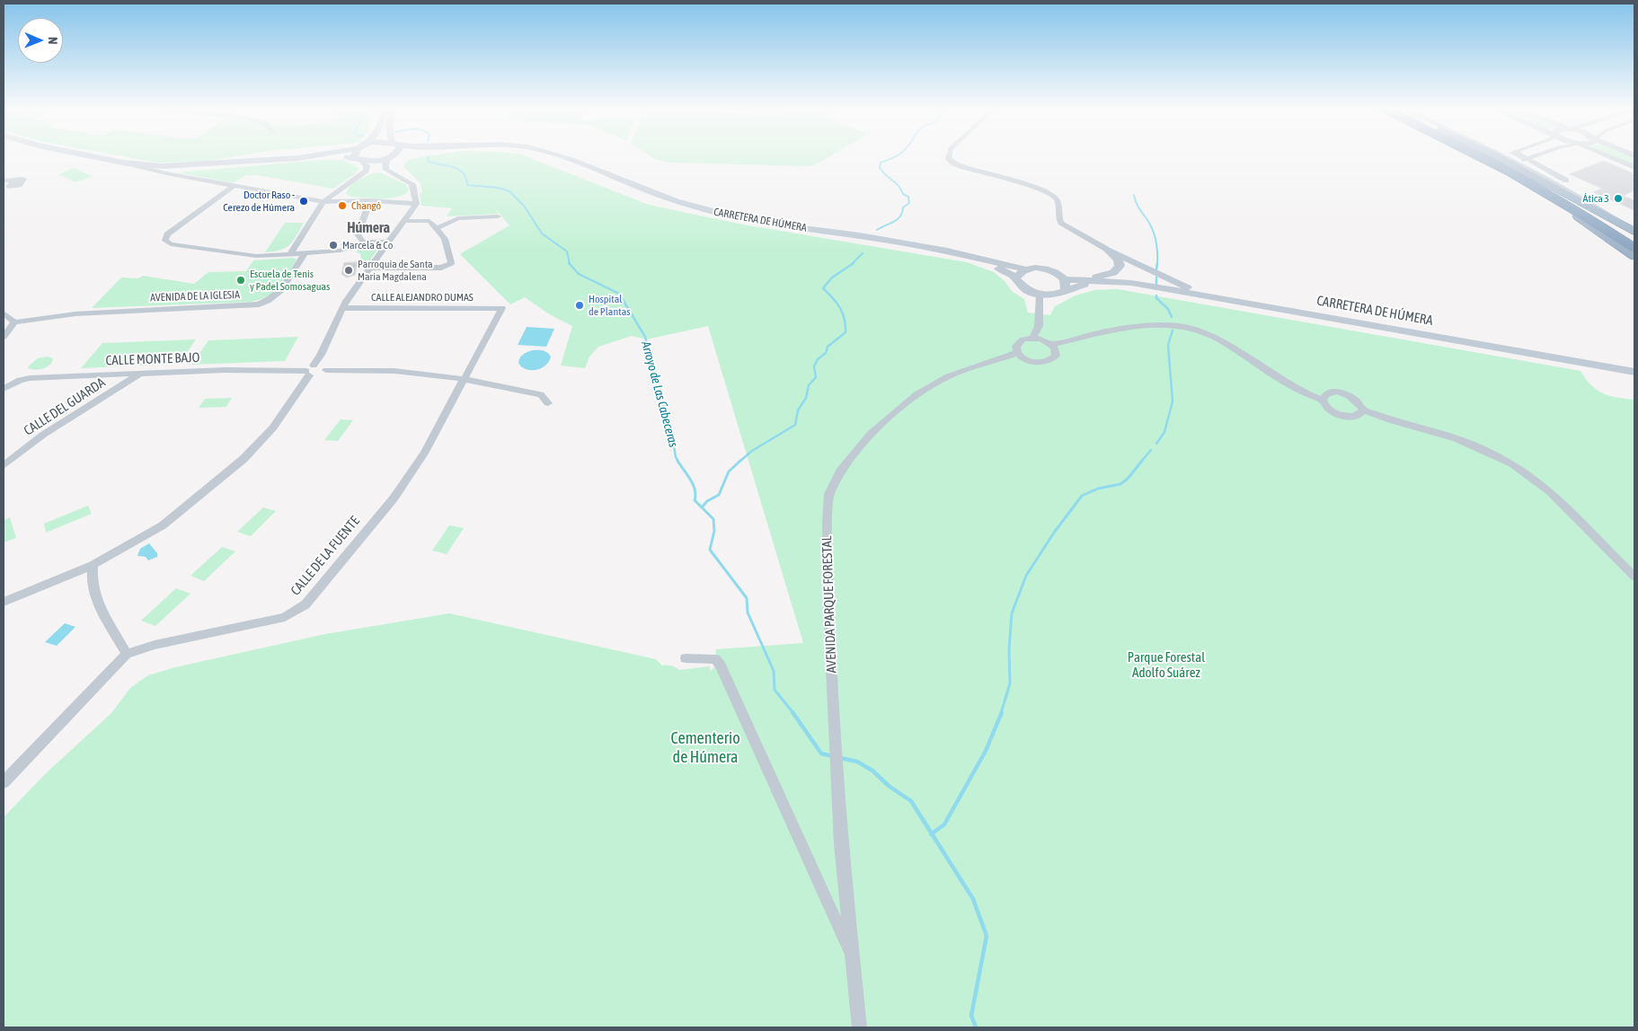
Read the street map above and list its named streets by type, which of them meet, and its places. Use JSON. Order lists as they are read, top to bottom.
{
  "streets": {
    "main road": ["CARRETERA DE HÚMERA"],
    "street": [
      "AVENIDA DE LA IGLESIA",
      "CALLE ALEJANDRO DUMAS",
      "CALLE MONTE BAJO",
      "CALLE DEL GUARDA",
      "CALLE DE LA FUENTE",
      "AVENIDA PARQUE FORESTAL"
    ]
  },
  "crossings": [
    ["CALLE ALEJANDRO DUMAS", "CALLE DE LA FUENTE"],
    ["CALLE MONTE BAJO", "CALLE DEL GUARDA"],
    ["CALLE MONTE BAJO", "CALLE DE LA FUENTE"]
  ],
  "districts": ["Húmera"],
  "water": ["Arroyo de Las Cabeceras"],
  "parks": ["Parque Forestal Adolfo Suárez", "Cementerio de Húmera"],
  "places": [
    "Ática 3",
    "Doctor Raso - Cerezo de Húmera",
    "Changó",
    "Marcela & Co",
    "Parroquia de Santa Maria Magdalena",
    "Escuela de Tenis y Padel Somosaguas",
    "Hospital de Plantas"
  ],
  "north": "right"
}
